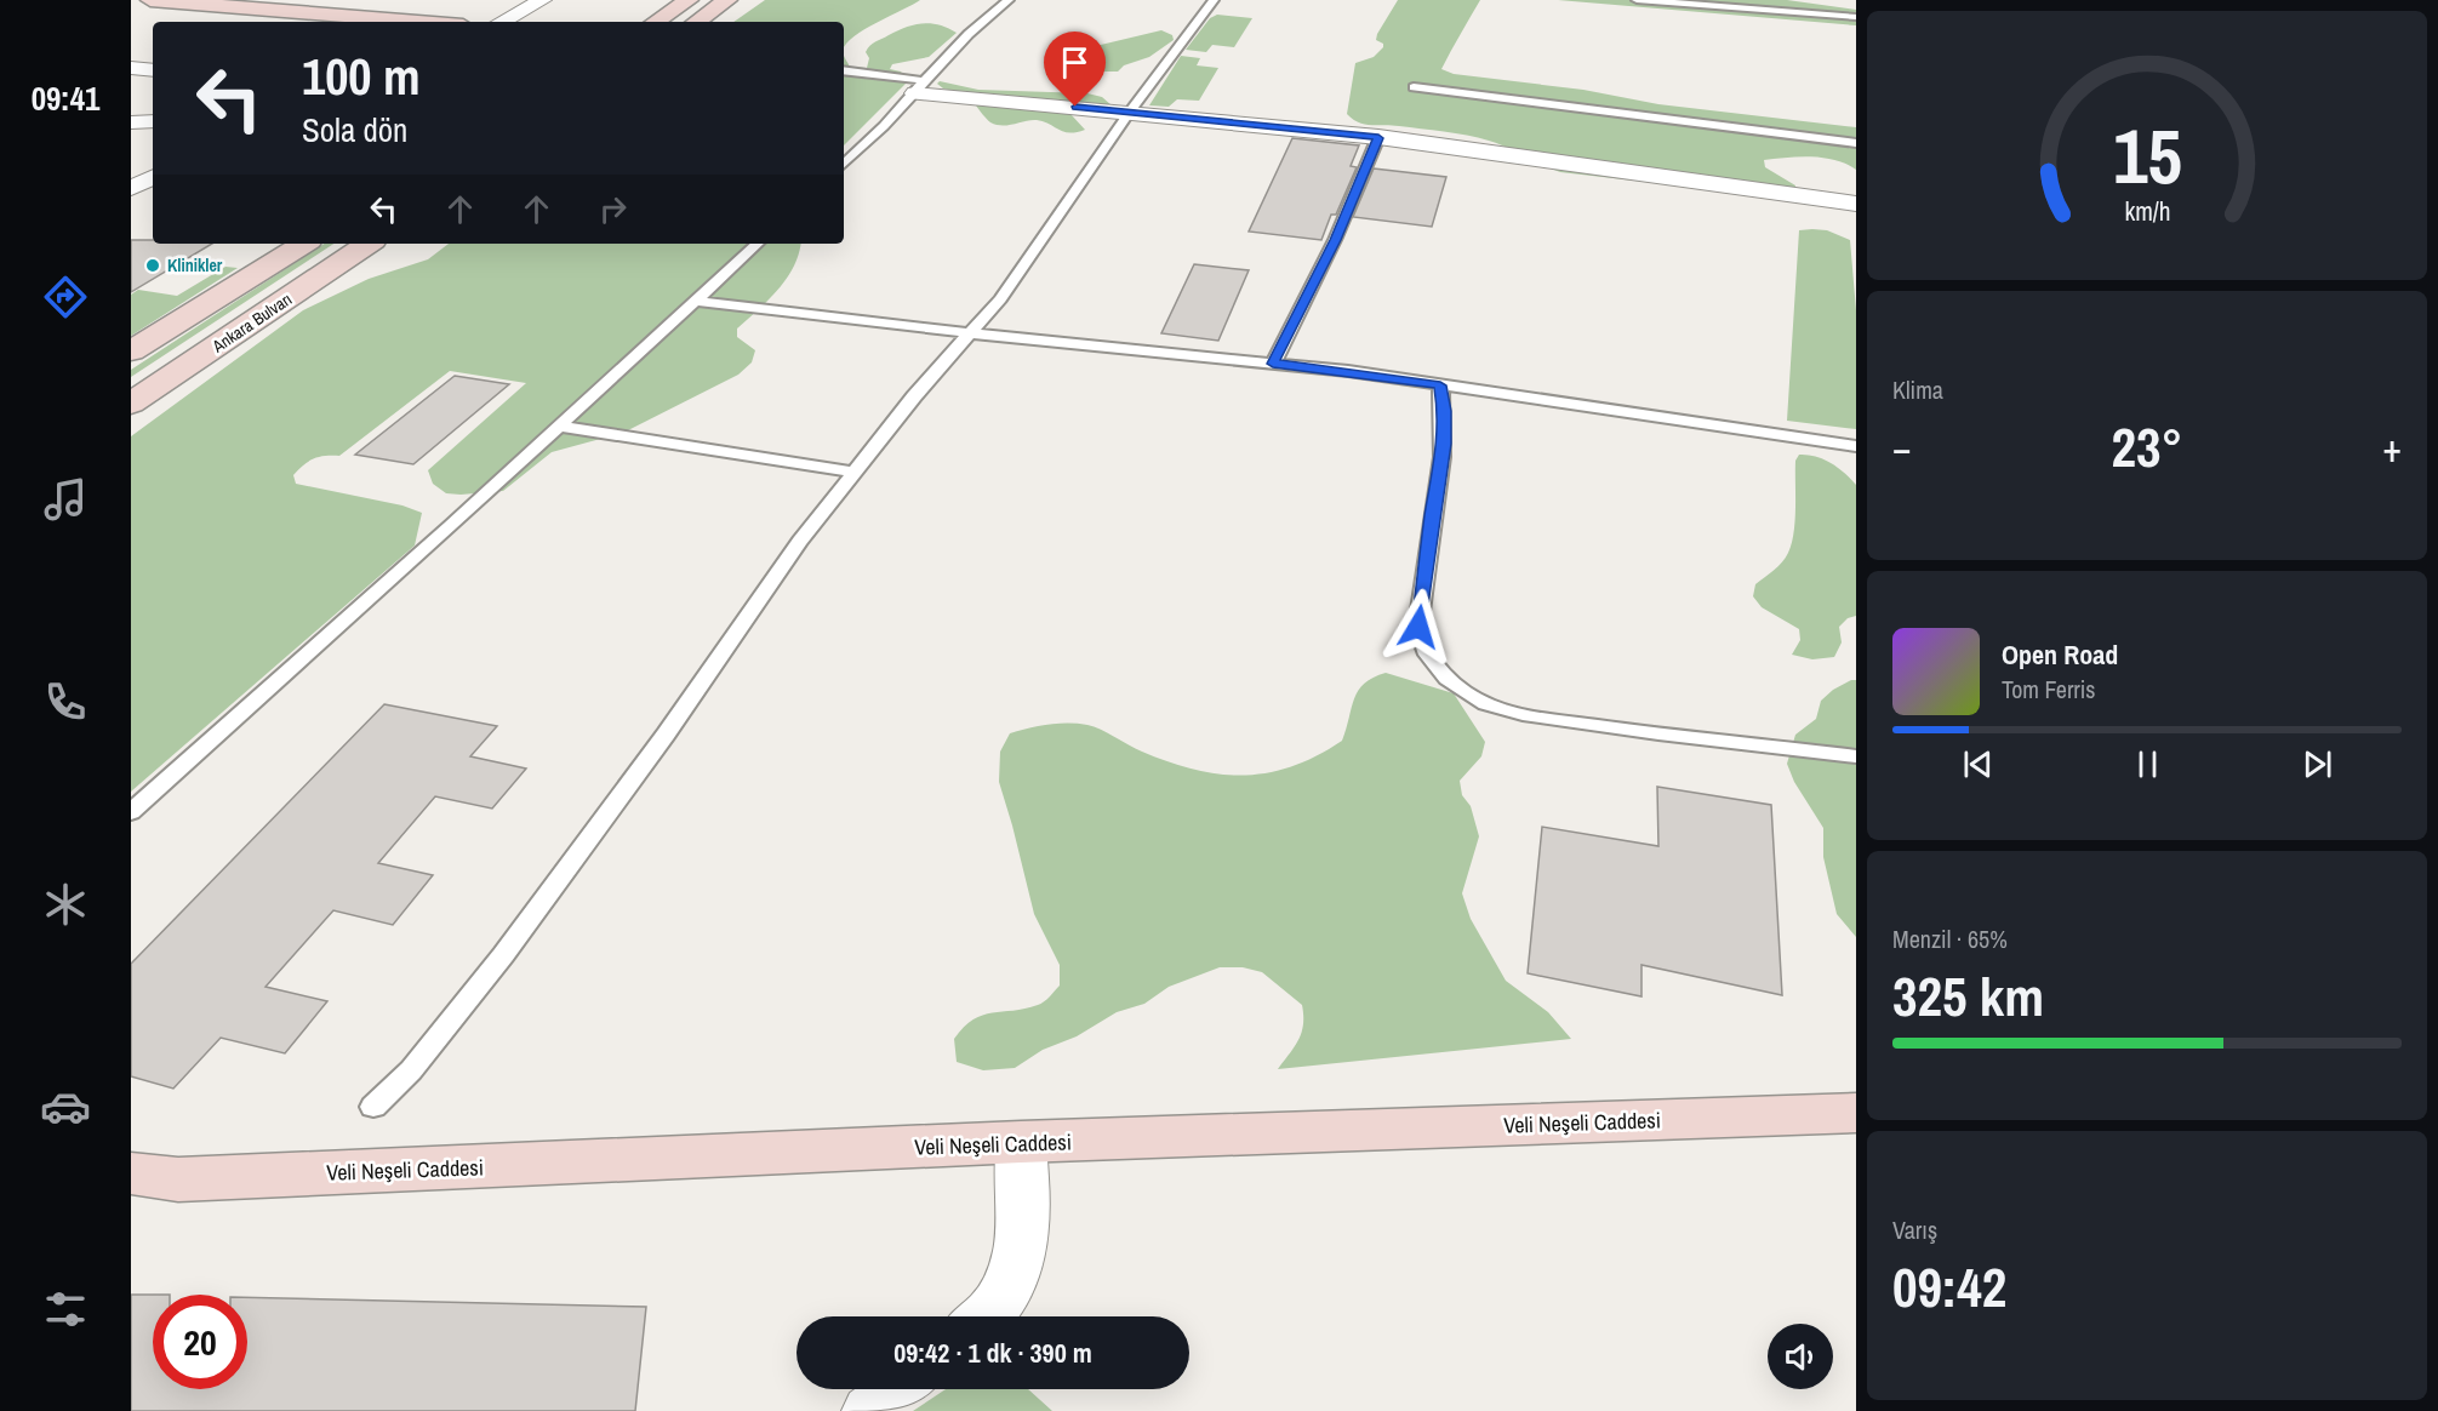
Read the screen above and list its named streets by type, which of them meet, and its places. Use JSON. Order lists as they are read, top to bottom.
{
  "streets": {
    "street": ["Ankara Bulvarı", "Veli Neşeli Caddesi"]
  },
  "places": ["Klinikler"],
  "page": {
    "tabs": "09:41",
    "turn": ["100 m", "Sola dön"],
    "tile": [
      "Klima",
      ["Menzil · 65%", "325 km"],
      ["Varış", "09:42"]
    ],
    "heat": ["−", "23°", "+"],
    "song": ["Open Road", "Tom Ferris"],
    "limit": "20",
    "trip": "09:42 · 1 dk · 390 m",
    "gauge": ["15", "km/h"]
  }
}
